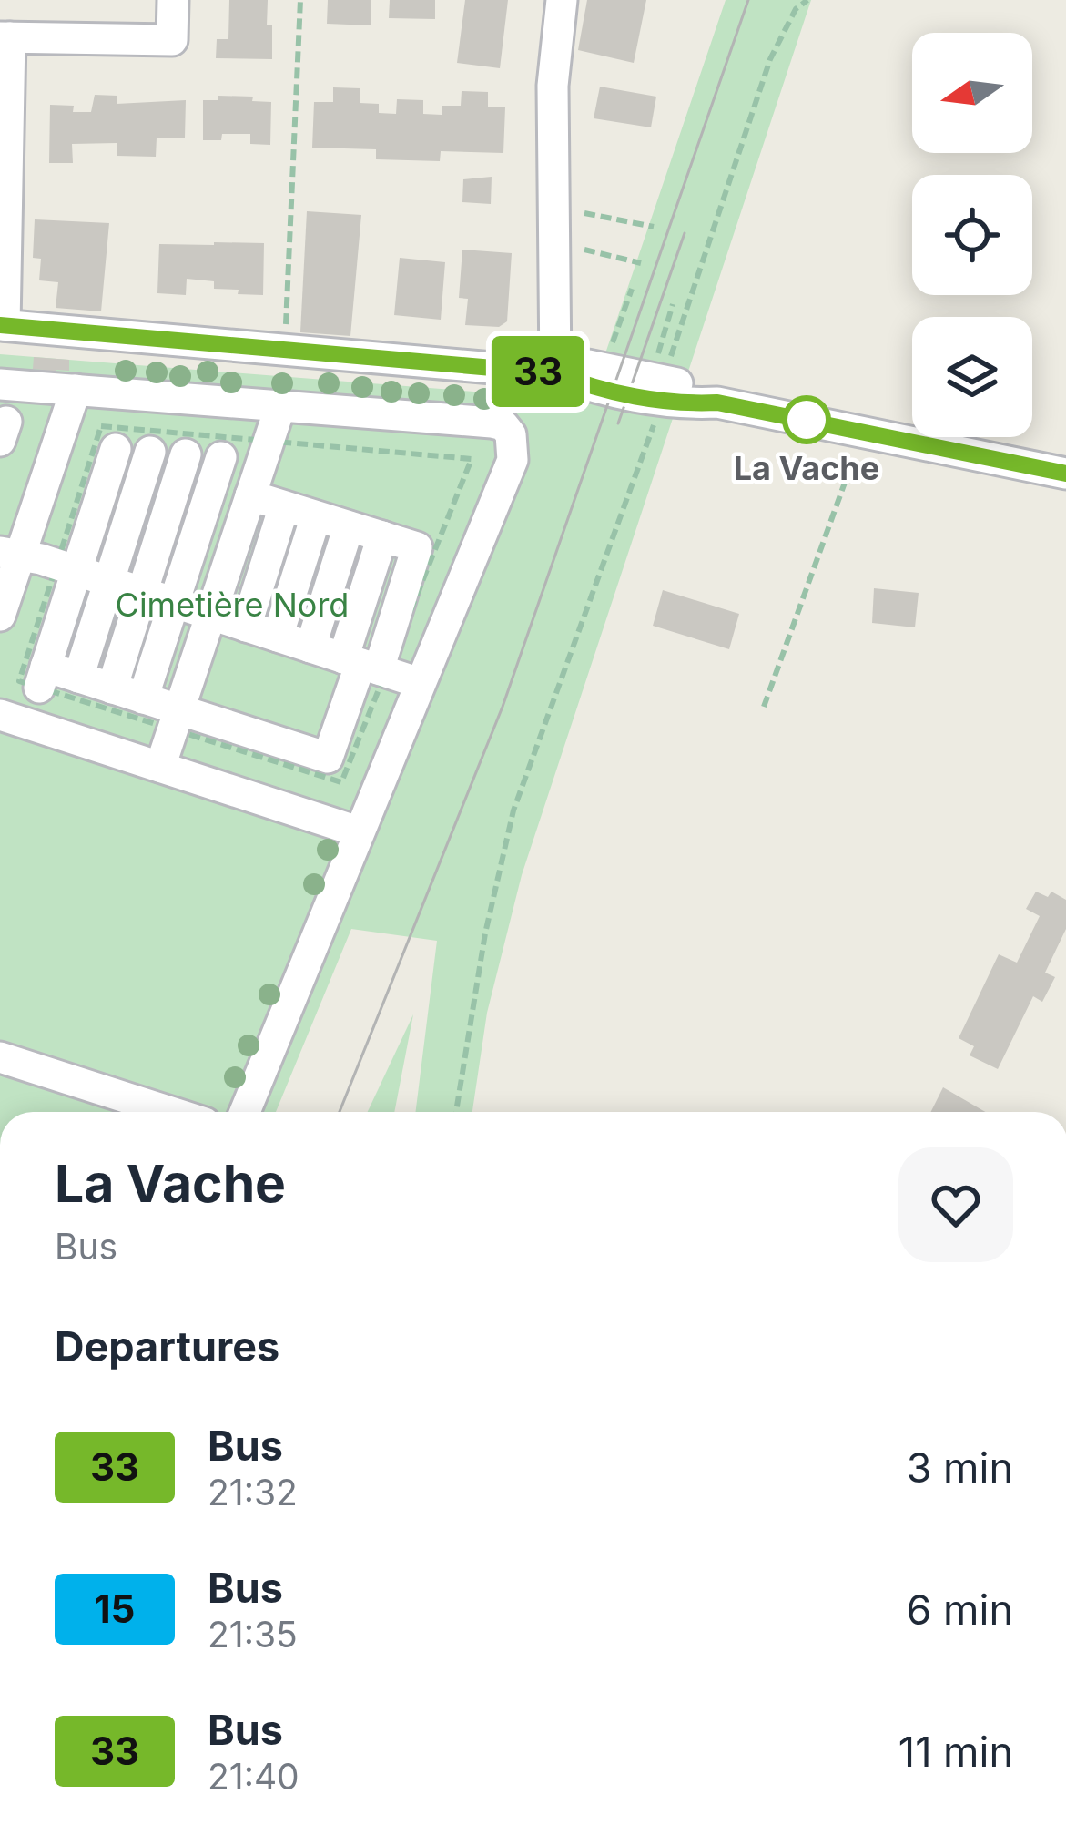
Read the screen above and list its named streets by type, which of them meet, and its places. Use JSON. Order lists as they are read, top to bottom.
{
  "parks": ["Cimetière Nord"],
  "places": ["La Vache"],
  "lines": ["bus line 33"],
  "north": "left",
  "page": {
    "on_map": "33",
    "heading": [
      ["La Vache", "Bus"],
      "Departures"
    ],
    "list": [
      {
        "mark": "33",
        "name": "Bus",
        "note": "21:32",
        "value": "3 min"
      },
      {
        "mark": "15",
        "name": "Bus",
        "note": "21:35",
        "value": "6 min"
      },
      {
        "mark": "33",
        "name": "Bus",
        "note": "21:40",
        "value": "11 min"
      }
    ]
  }
}
